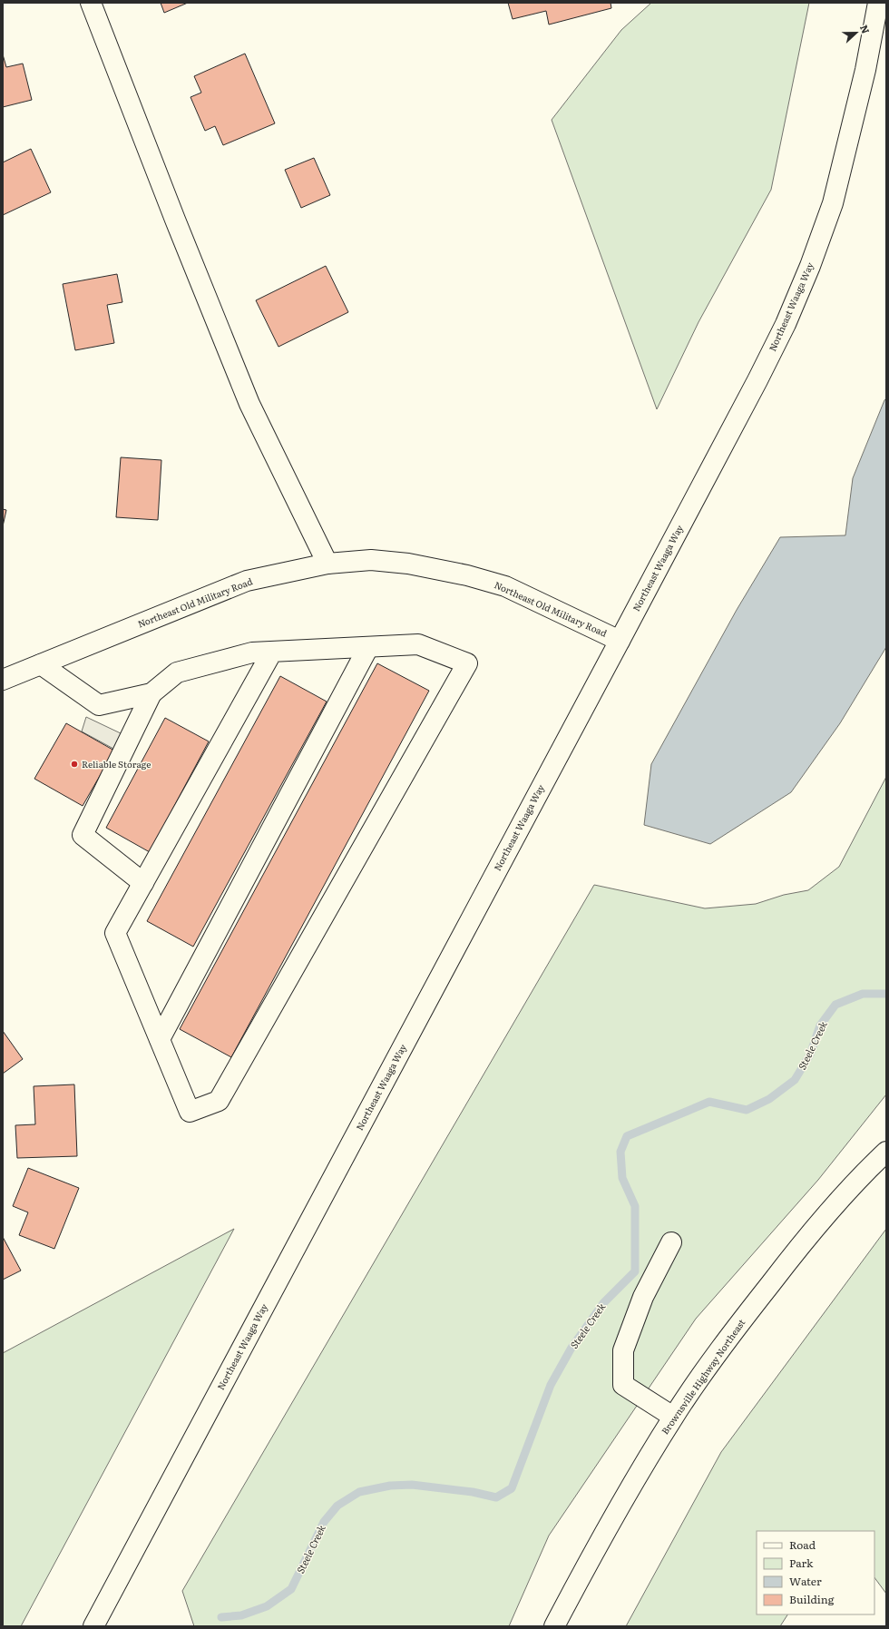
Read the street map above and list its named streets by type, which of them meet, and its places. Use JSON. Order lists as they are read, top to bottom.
{
  "streets": {
    "main road": ["Northeast Waaga Way", "Northeast Old Military Road", "Brownsville Highway Northeast"]
  },
  "crossings": [
    ["Northeast Waaga Way", "Northeast Old Military Road"]
  ],
  "water": ["Steele Creek"],
  "places": ["Reliable Storage"],
  "legend": [
    "Road",
    "Park",
    "Water",
    "Building"
  ],
  "north": "right"
}
